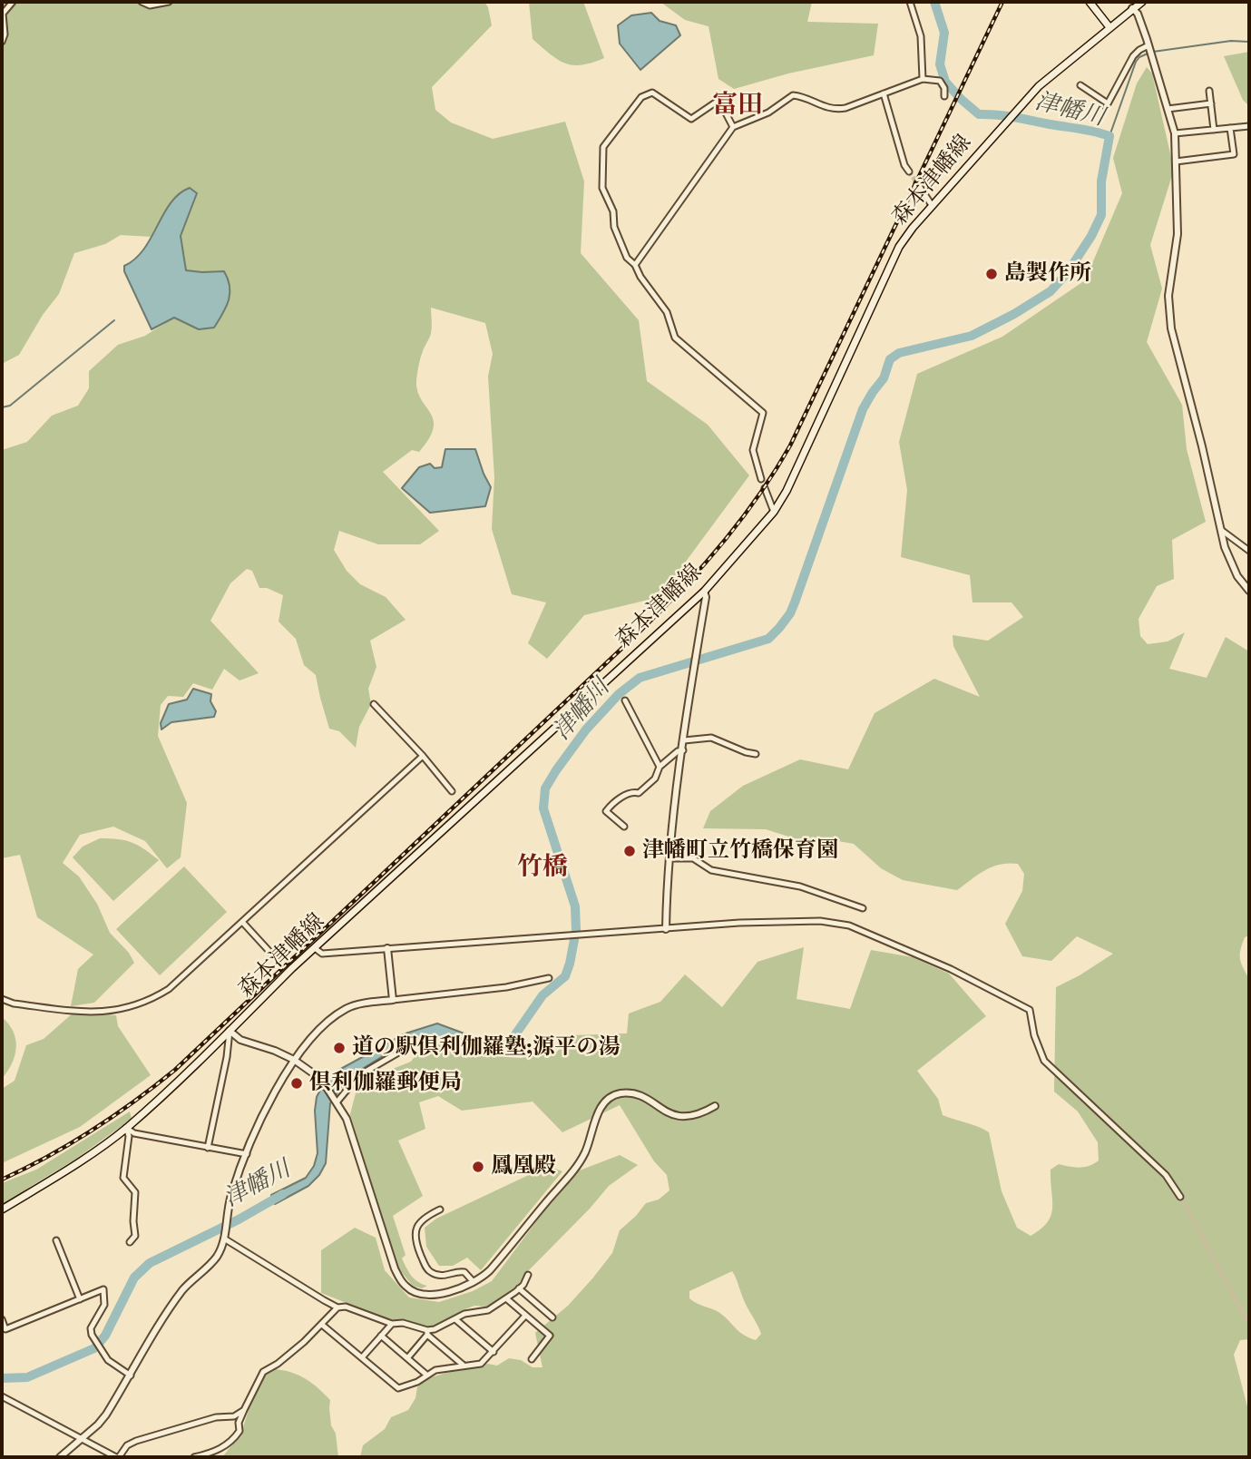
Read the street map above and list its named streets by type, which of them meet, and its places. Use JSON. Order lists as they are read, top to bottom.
{
  "streets": {
    "main road": ["森本津幡線"]
  },
  "districts": ["富田", "竹橋"],
  "water": ["津幡川"],
  "places": [
    "島製作所",
    "津幡町立竹橋保育園",
    "道の駅倶利伽羅塾;源平の湯",
    "倶利伽羅郵便局",
    "鳳凰殿"
  ]
}
